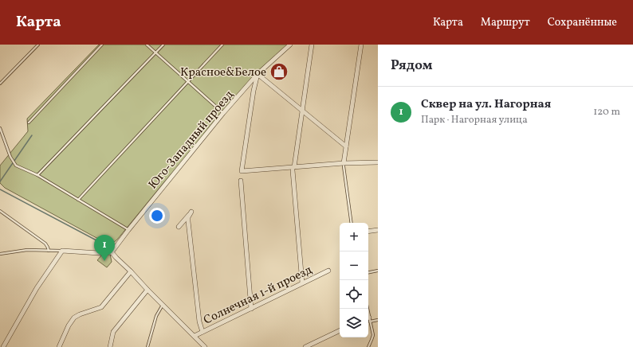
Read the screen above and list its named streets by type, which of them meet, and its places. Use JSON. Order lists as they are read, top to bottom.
{
  "streets": {
    "street": ["Юго-Западный проезд", "Солнечная 1-й проезд"]
  },
  "places": {
    "shop": ["Красное&Белое"]
  },
  "page": {
    "header": "Карта",
    "nav": ["Карта", "Маршрут", "Сохранённые"],
    "heading": "Рядом",
    "list": [
      {
        "mark": "1",
        "name": "Сквер на ул. Нагорная",
        "note": "Парк · Нагорная улица",
        "value": "120 m"
      }
    ],
    "map_buttons": ["+", "−"],
    "pins": "1"
  }
}
